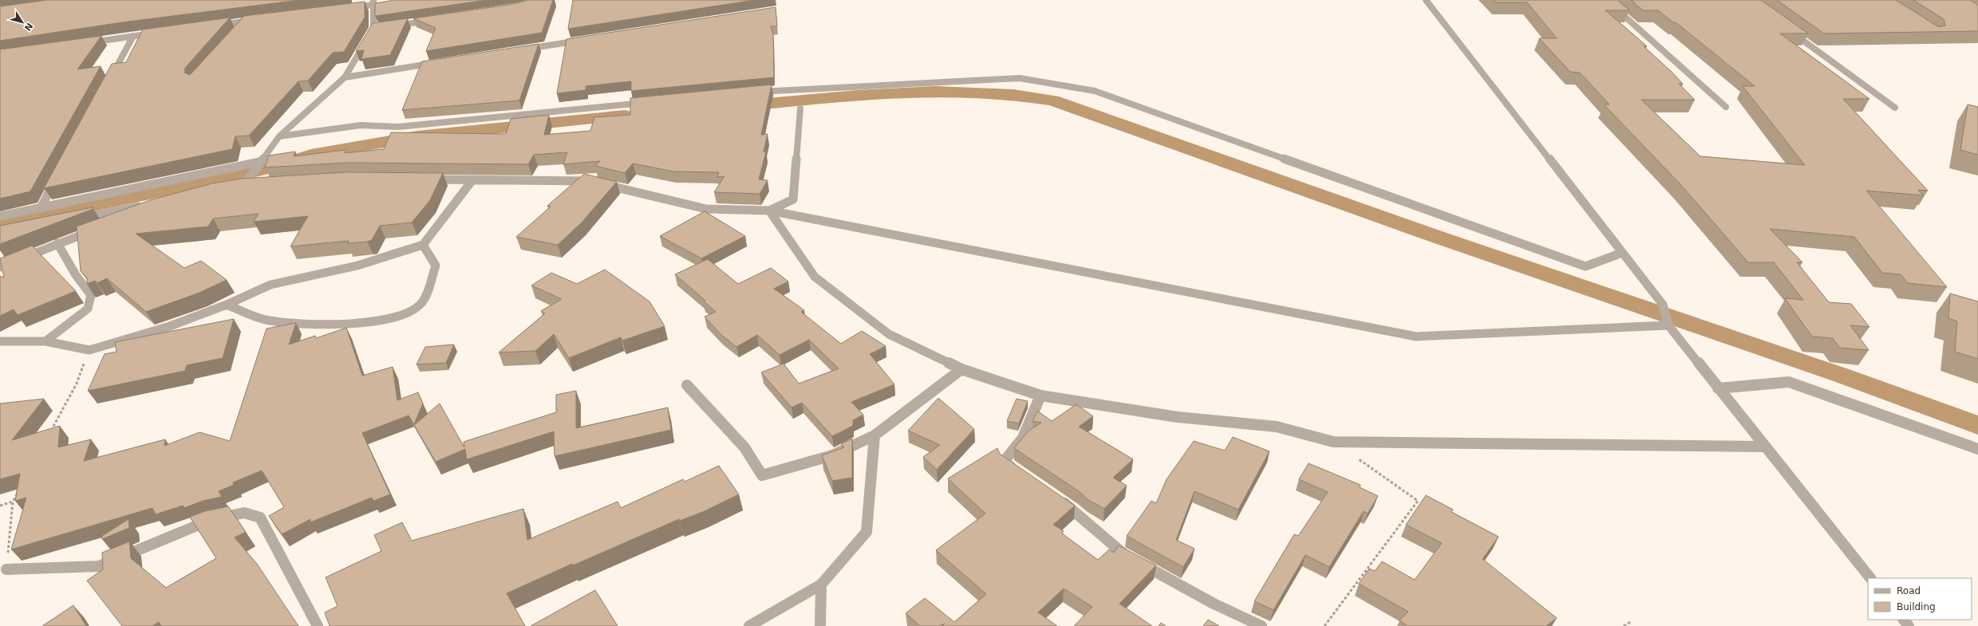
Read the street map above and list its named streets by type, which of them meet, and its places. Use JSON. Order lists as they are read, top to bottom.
{
  "legend": ["Road", "Building"],
  "north": "bottom right"
}
